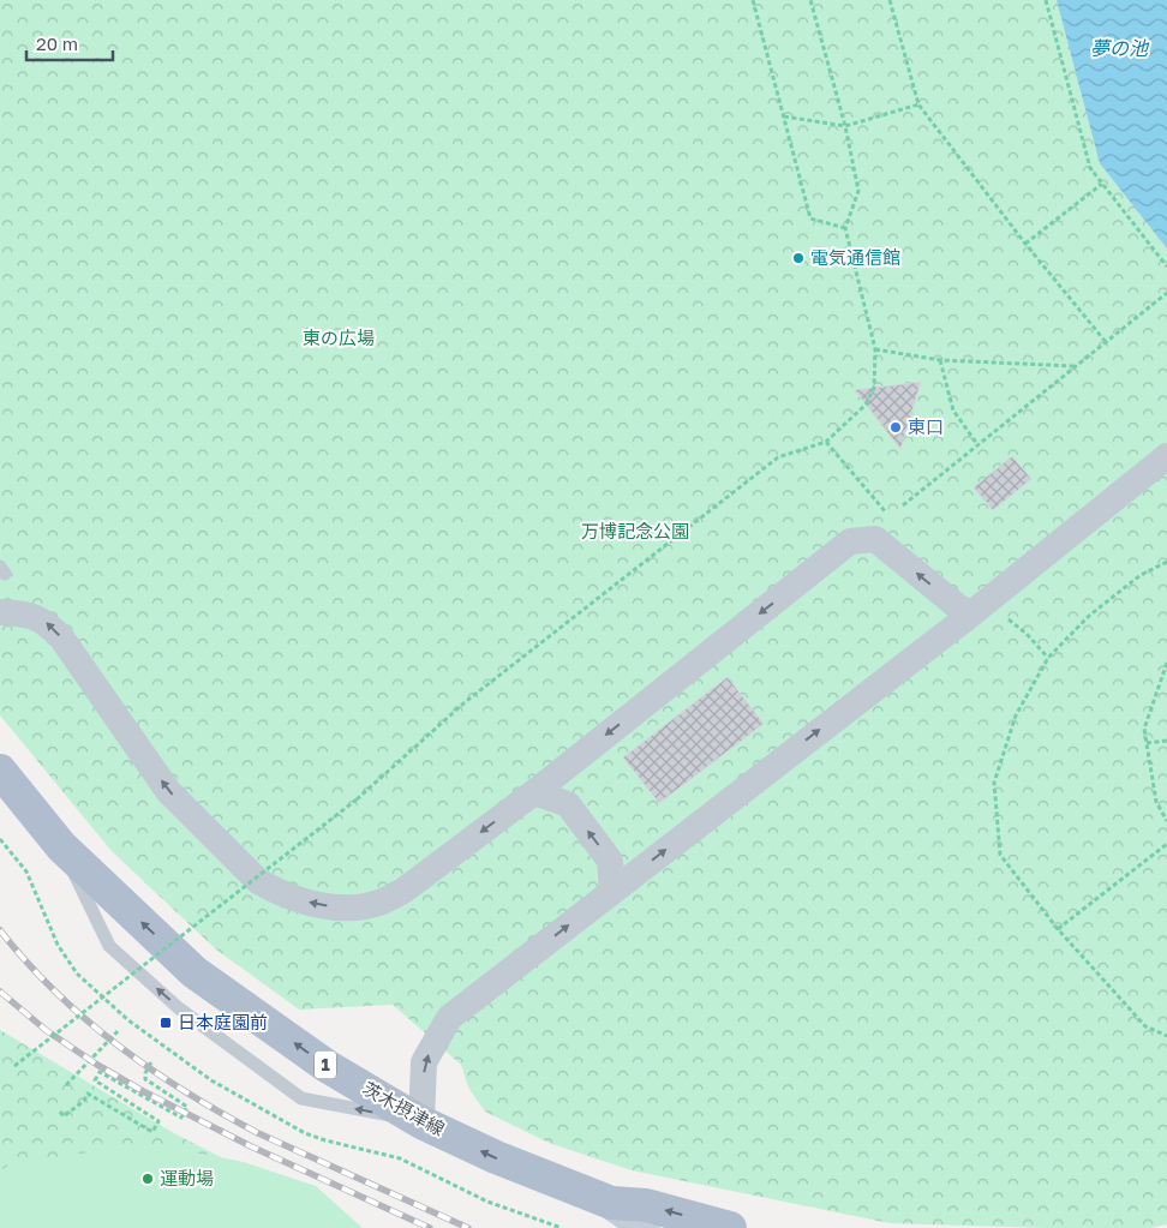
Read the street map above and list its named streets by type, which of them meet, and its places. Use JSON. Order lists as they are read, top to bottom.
{
  "streets": {
    "main road": ["1", "茨木摂津線"]
  },
  "one_way": ["茨木摂津線"],
  "water": ["夢の池"],
  "parks": ["東の広場", "万博記念公園"],
  "places": {
    "other": ["電気通信館", "東口", "運動場"],
    "transit": ["日本庭園前"]
  },
  "scale_bar": "20 m"
}
